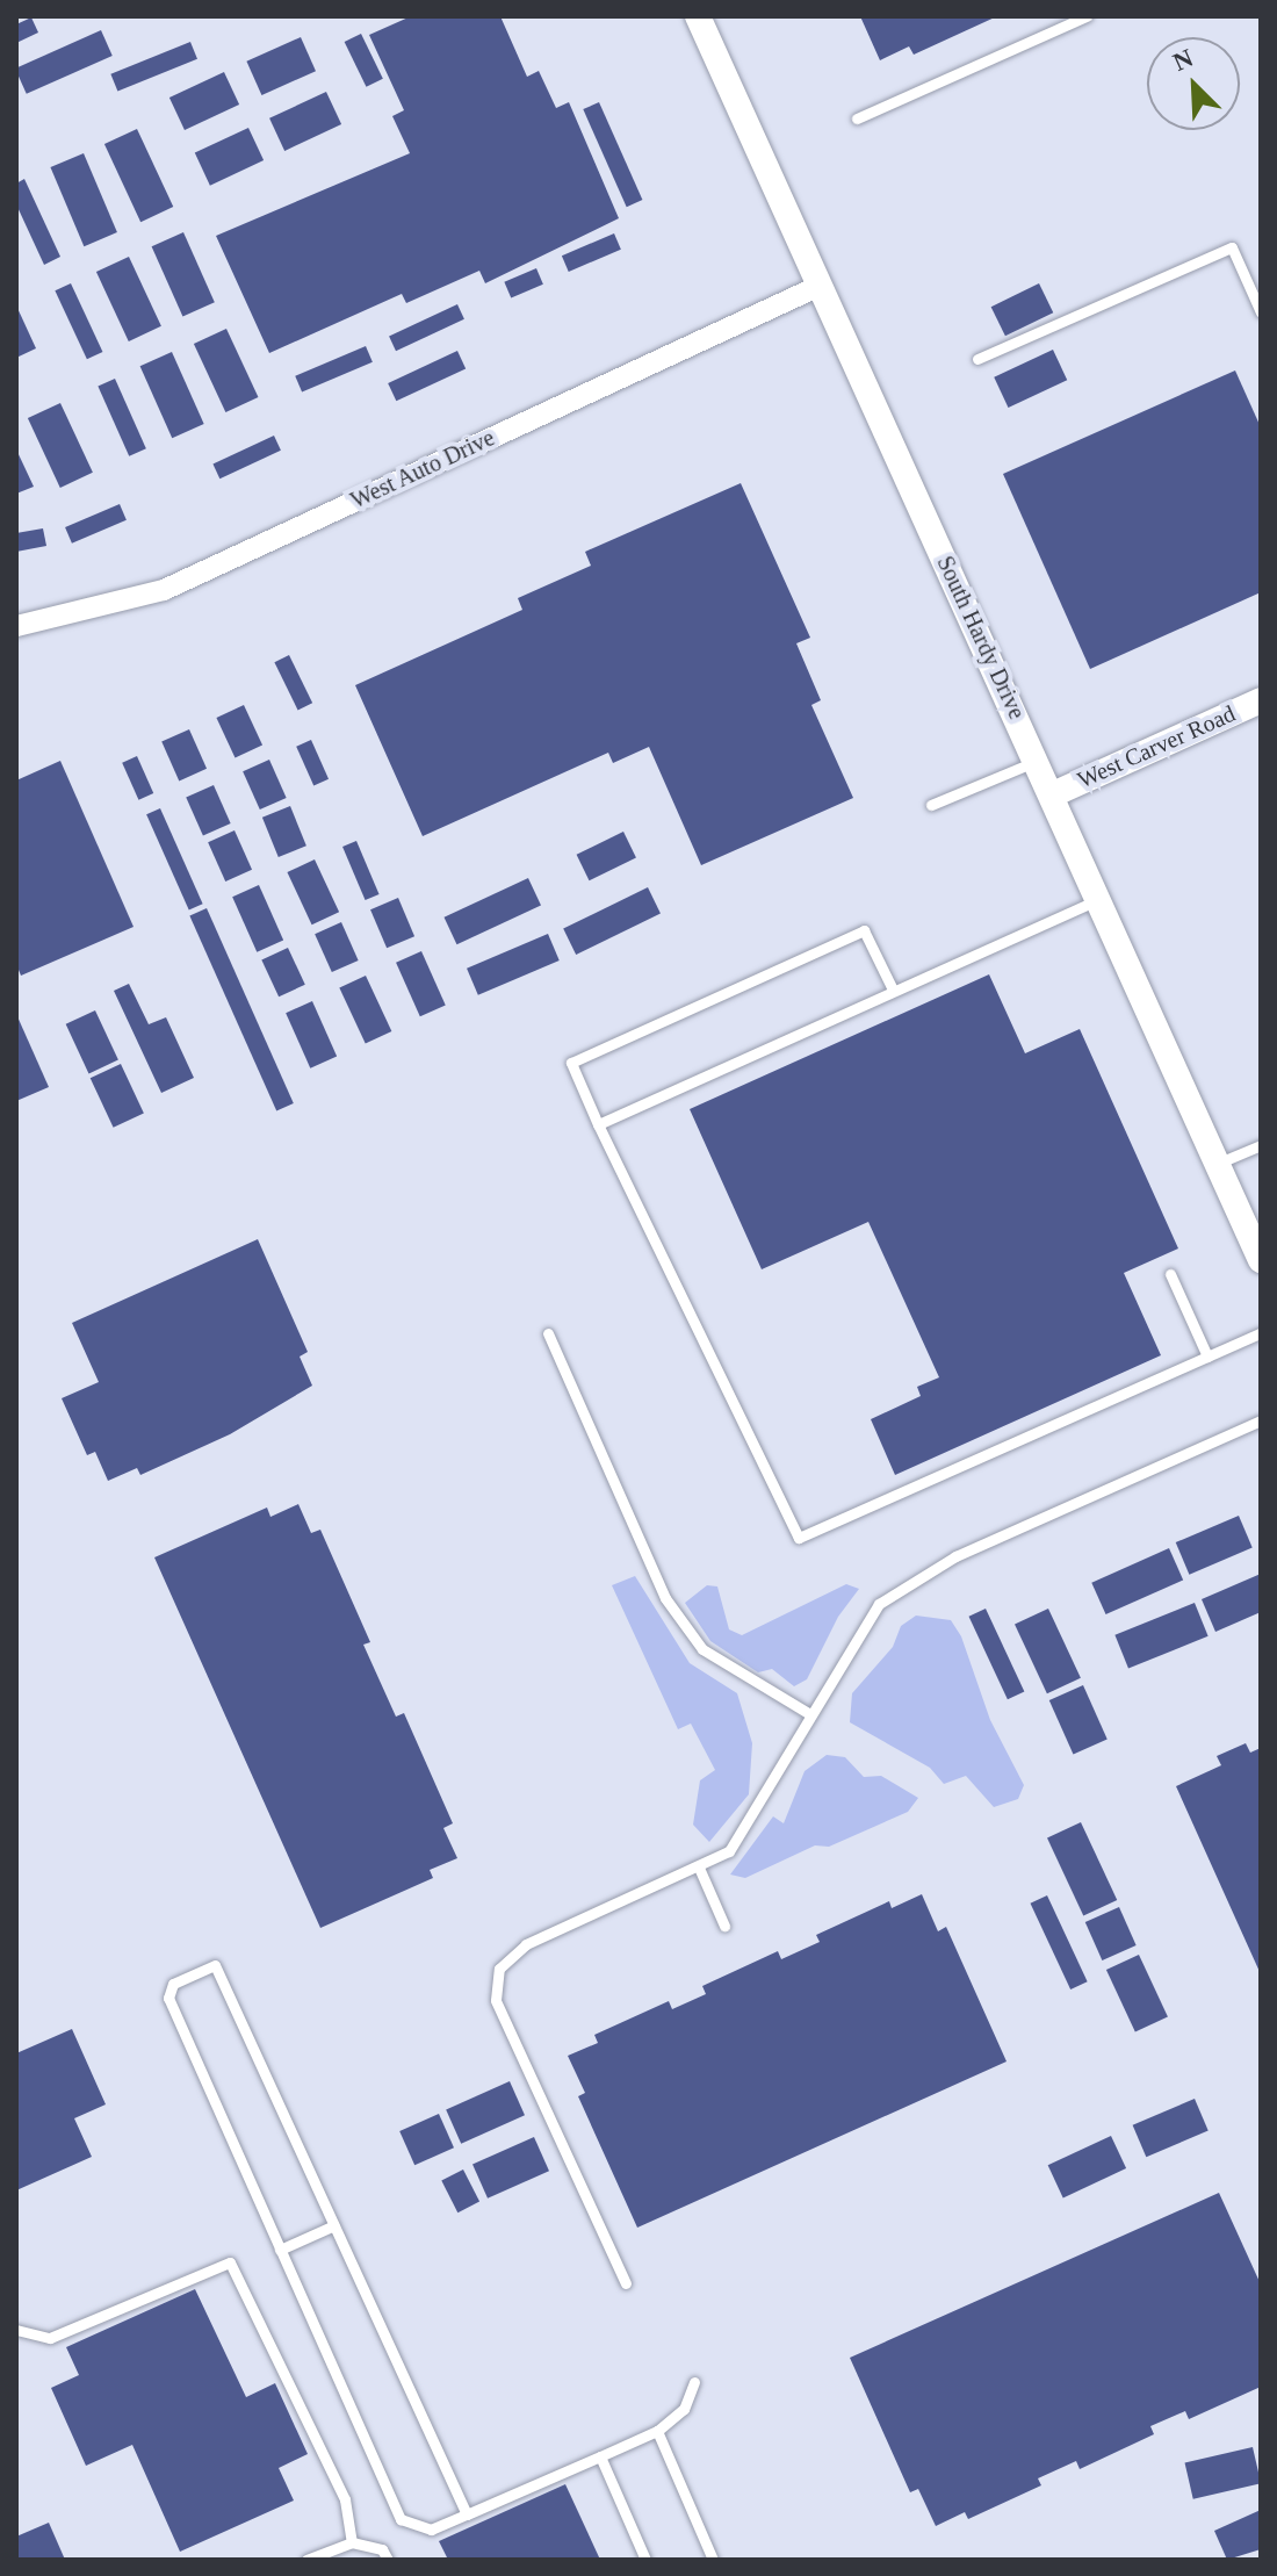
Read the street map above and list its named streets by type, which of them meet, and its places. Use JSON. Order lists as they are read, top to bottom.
{
  "streets": {
    "street": ["West Auto Drive", "South Hardy Drive", "West Carver Road"]
  },
  "crossings": [
    ["West Auto Drive", "South Hardy Drive"],
    ["South Hardy Drive", "West Carver Road"]
  ],
  "north": "top left"
}
